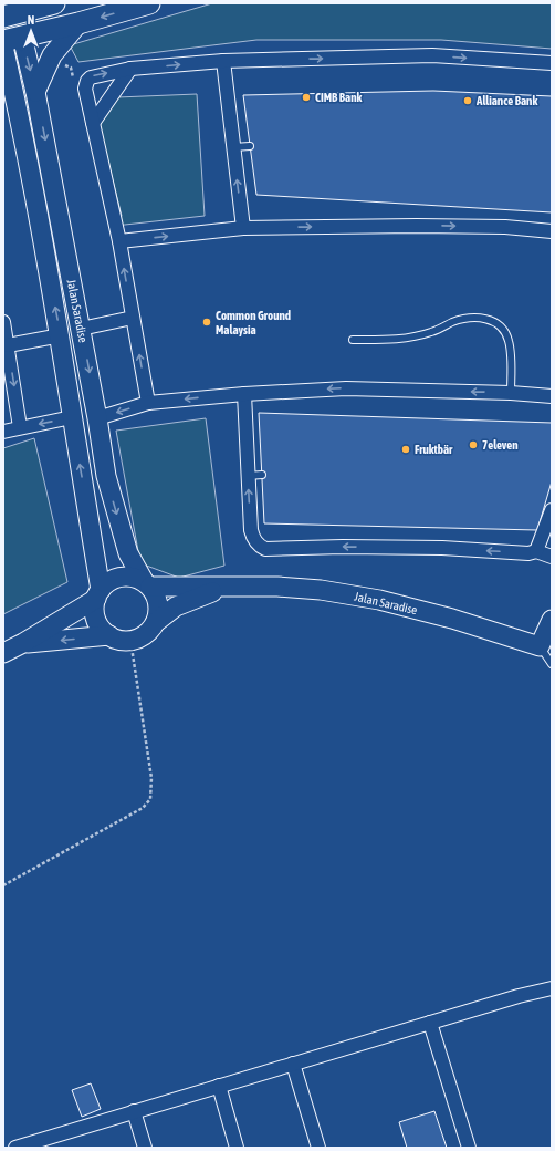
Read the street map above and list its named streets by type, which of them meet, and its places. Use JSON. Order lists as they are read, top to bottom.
{
  "streets": {
    "main road": ["Jalan Saradise"]
  },
  "places": [
    "CIMB Bank",
    "Alliance Bank",
    "Common Ground Malaysia",
    "7eleven",
    "Fruktbär"
  ],
  "north": "top"
}
